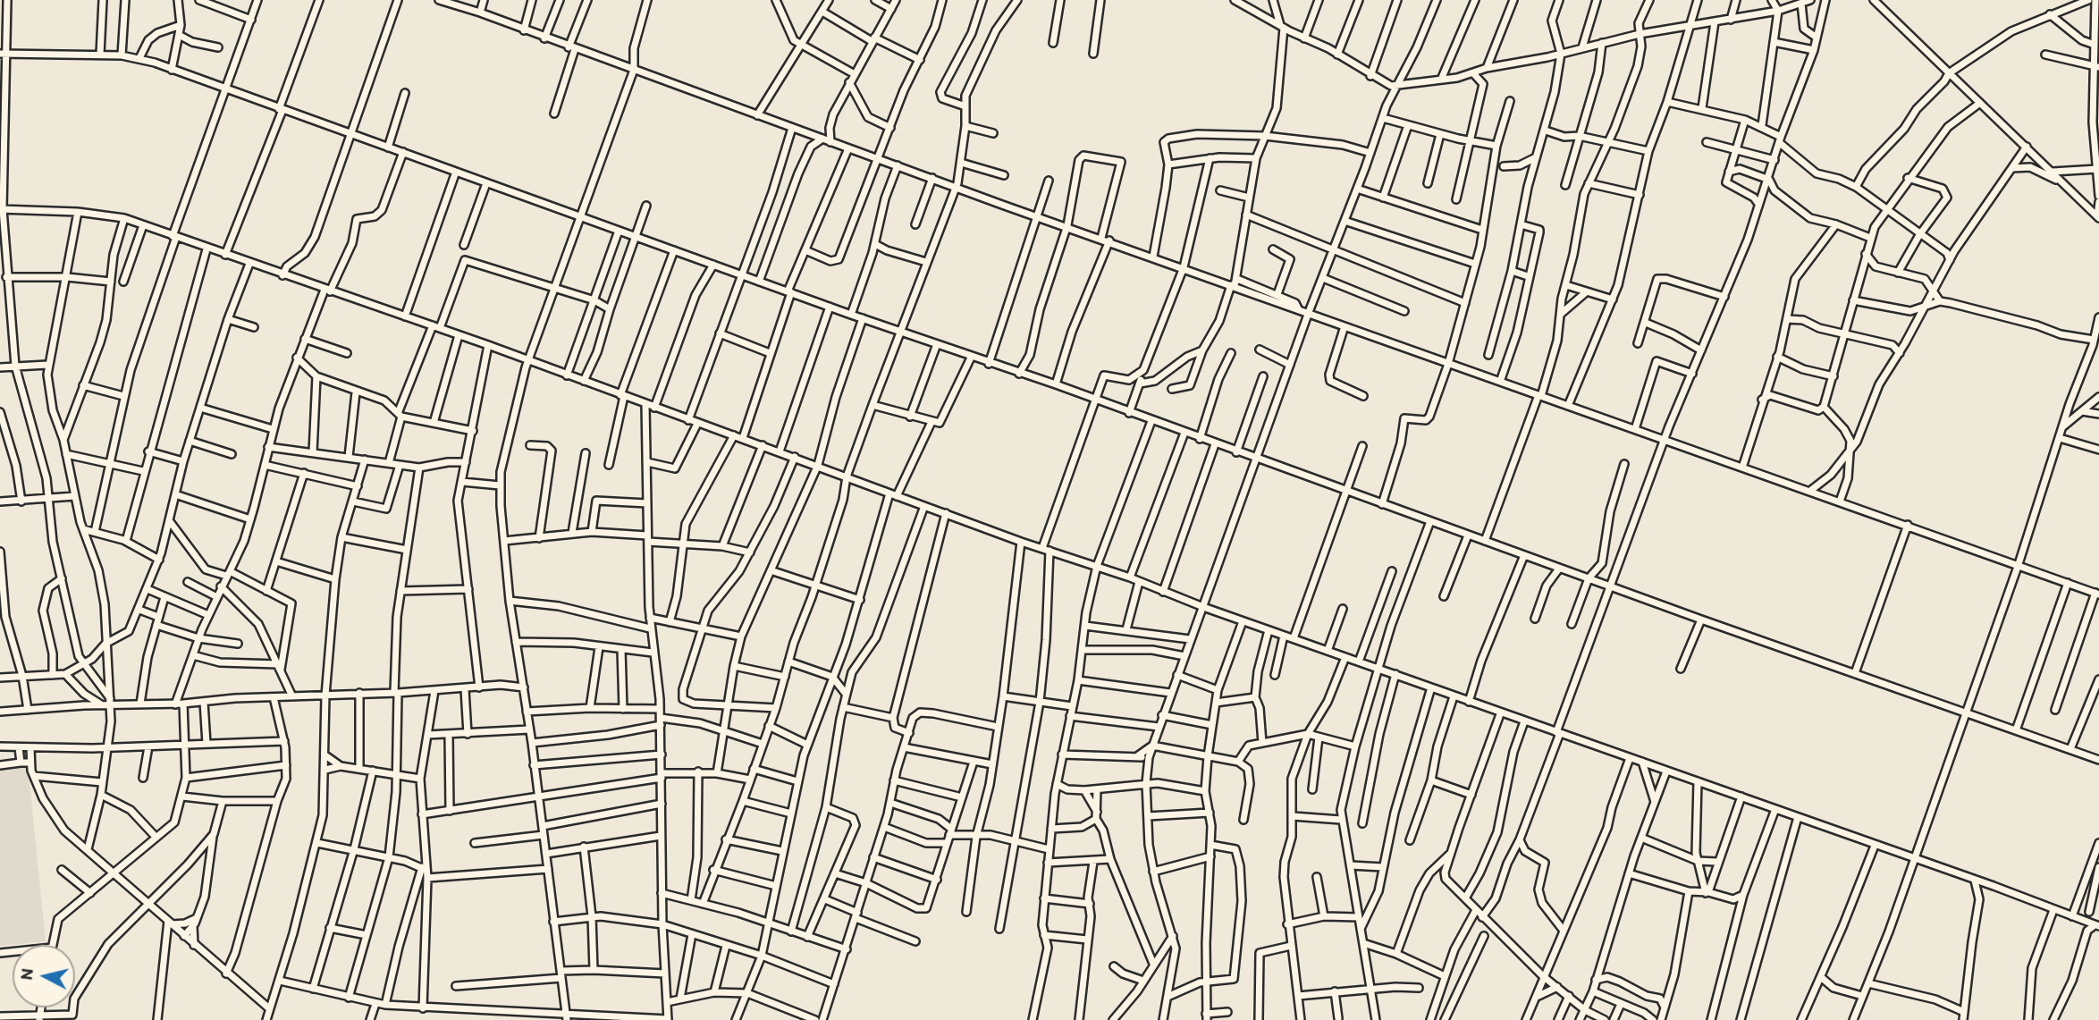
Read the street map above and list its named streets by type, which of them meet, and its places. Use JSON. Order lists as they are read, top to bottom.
{
  "north": "left"
}
